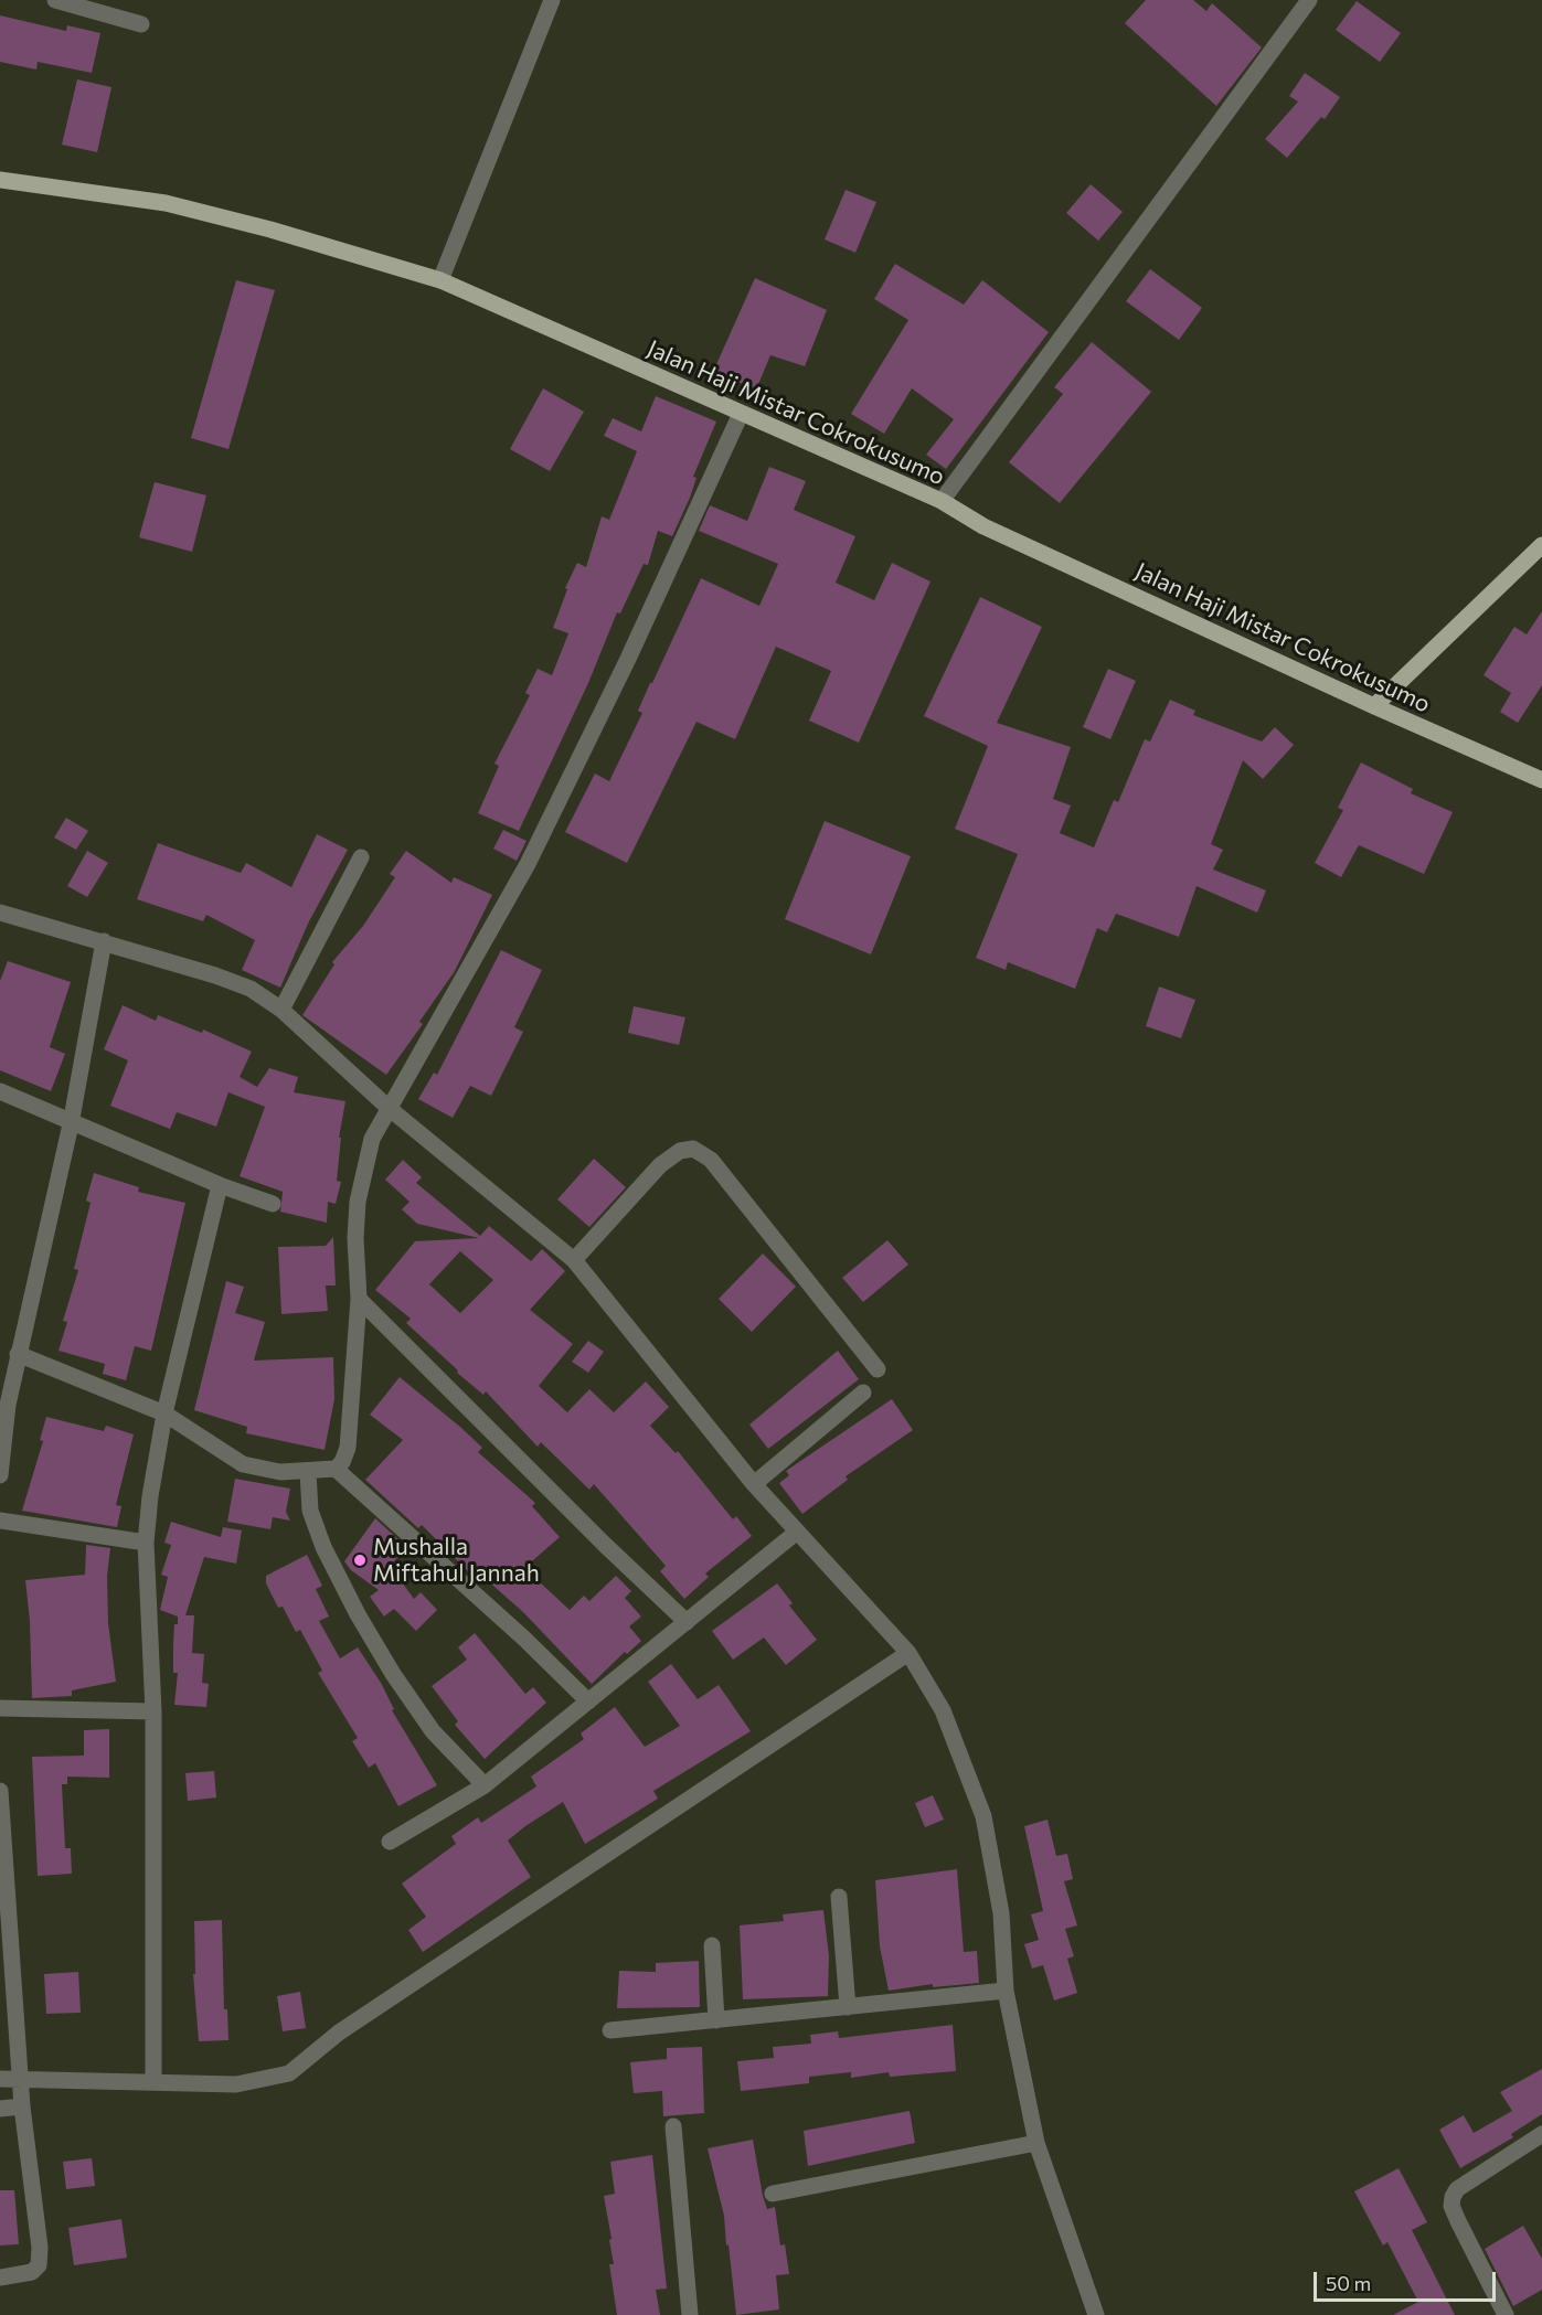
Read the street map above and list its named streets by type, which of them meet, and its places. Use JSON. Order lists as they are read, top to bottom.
{
  "streets": {
    "main road": ["Jalan Haji Mistar Cokrokusumo"]
  },
  "places": ["Mushalla Miftahul Jannah"],
  "scale_bar": "50 m"
}
